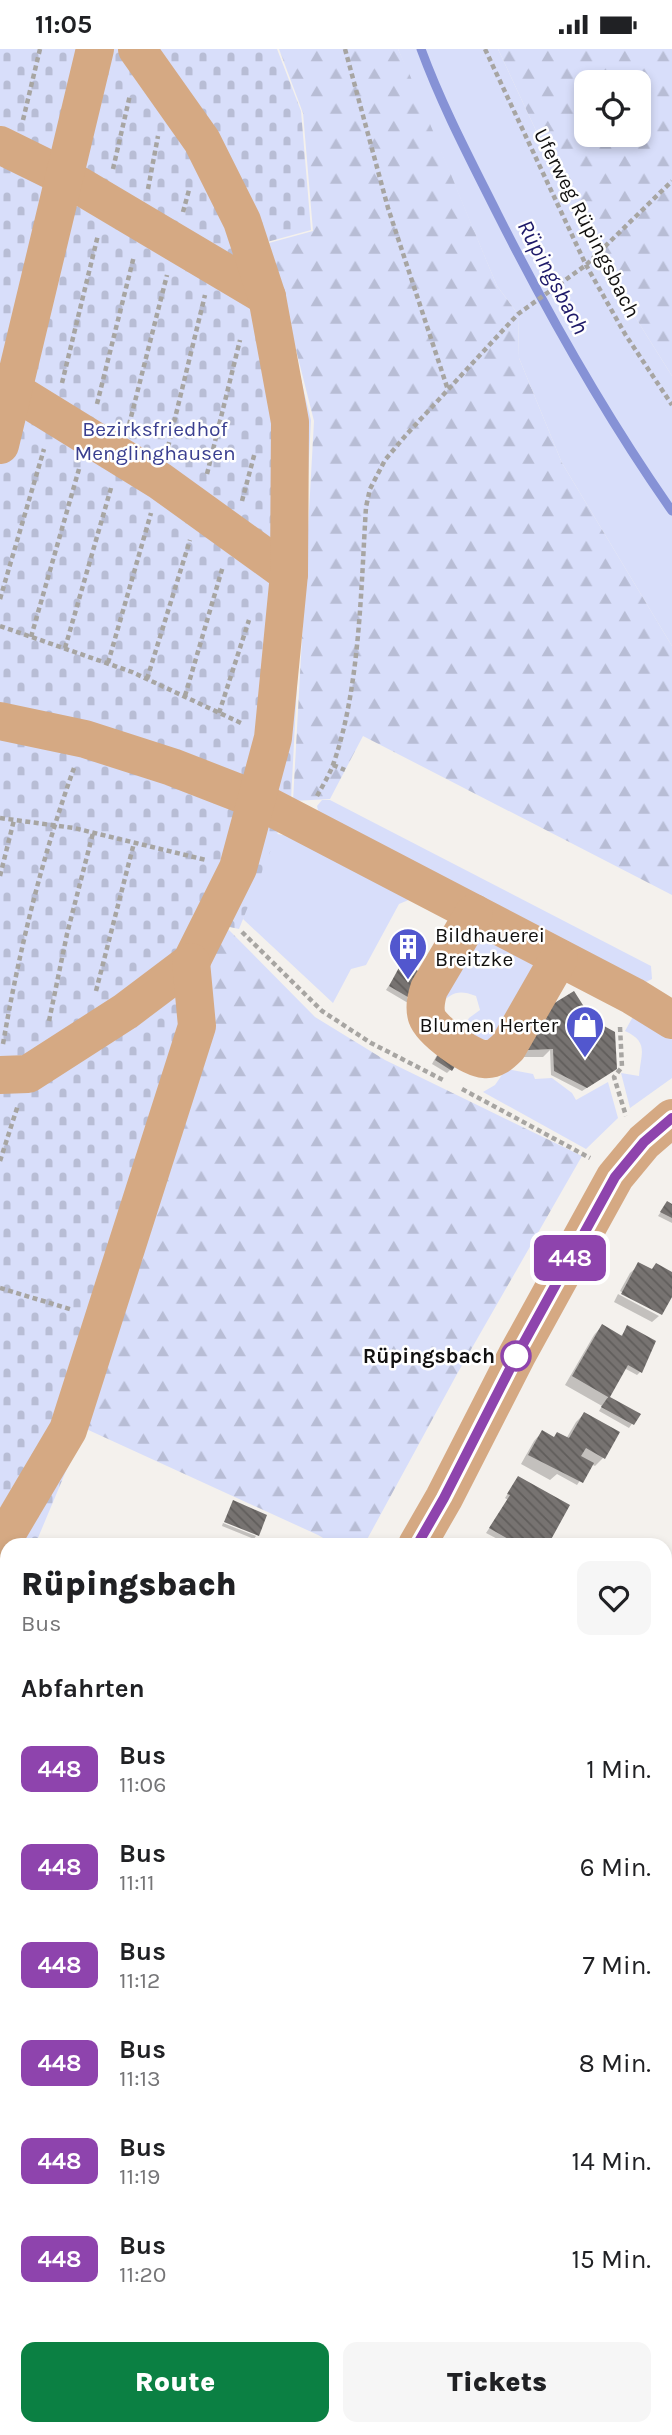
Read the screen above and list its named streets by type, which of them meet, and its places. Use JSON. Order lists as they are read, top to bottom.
{
  "streets": {
    "path": ["Uferweg Rüpingsbach"]
  },
  "water": ["Rüpingsbach"],
  "parks": ["Bezirksfriedhof Menglinghausen"],
  "places": {
    "building": ["Bildhauerei Breitzke"],
    "shop": ["Blumen Herter"],
    "other": ["Rüpingsbach"]
  },
  "lines": ["bus line 448"],
  "page": {
    "status": "11:05",
    "on_map": "448",
    "heading": [
      ["Rüpingsbach", "Bus"],
      "Abfahrten"
    ],
    "list": [
      {
        "mark": "448",
        "name": "Bus",
        "note": "11:06",
        "value": "1 Min."
      },
      {
        "mark": "448",
        "name": "Bus",
        "note": "11:11",
        "value": "6 Min."
      },
      {
        "mark": "448",
        "name": "Bus",
        "note": "11:12",
        "value": "7 Min."
      },
      {
        "mark": "448",
        "name": "Bus",
        "note": "11:13",
        "value": "8 Min."
      },
      {
        "mark": "448",
        "name": "Bus",
        "note": "11:19",
        "value": "14 Min."
      },
      {
        "mark": "448",
        "name": "Bus",
        "note": "11:20",
        "value": "15 Min."
      }
    ],
    "buttons": ["Route", "Tickets"]
  }
}
